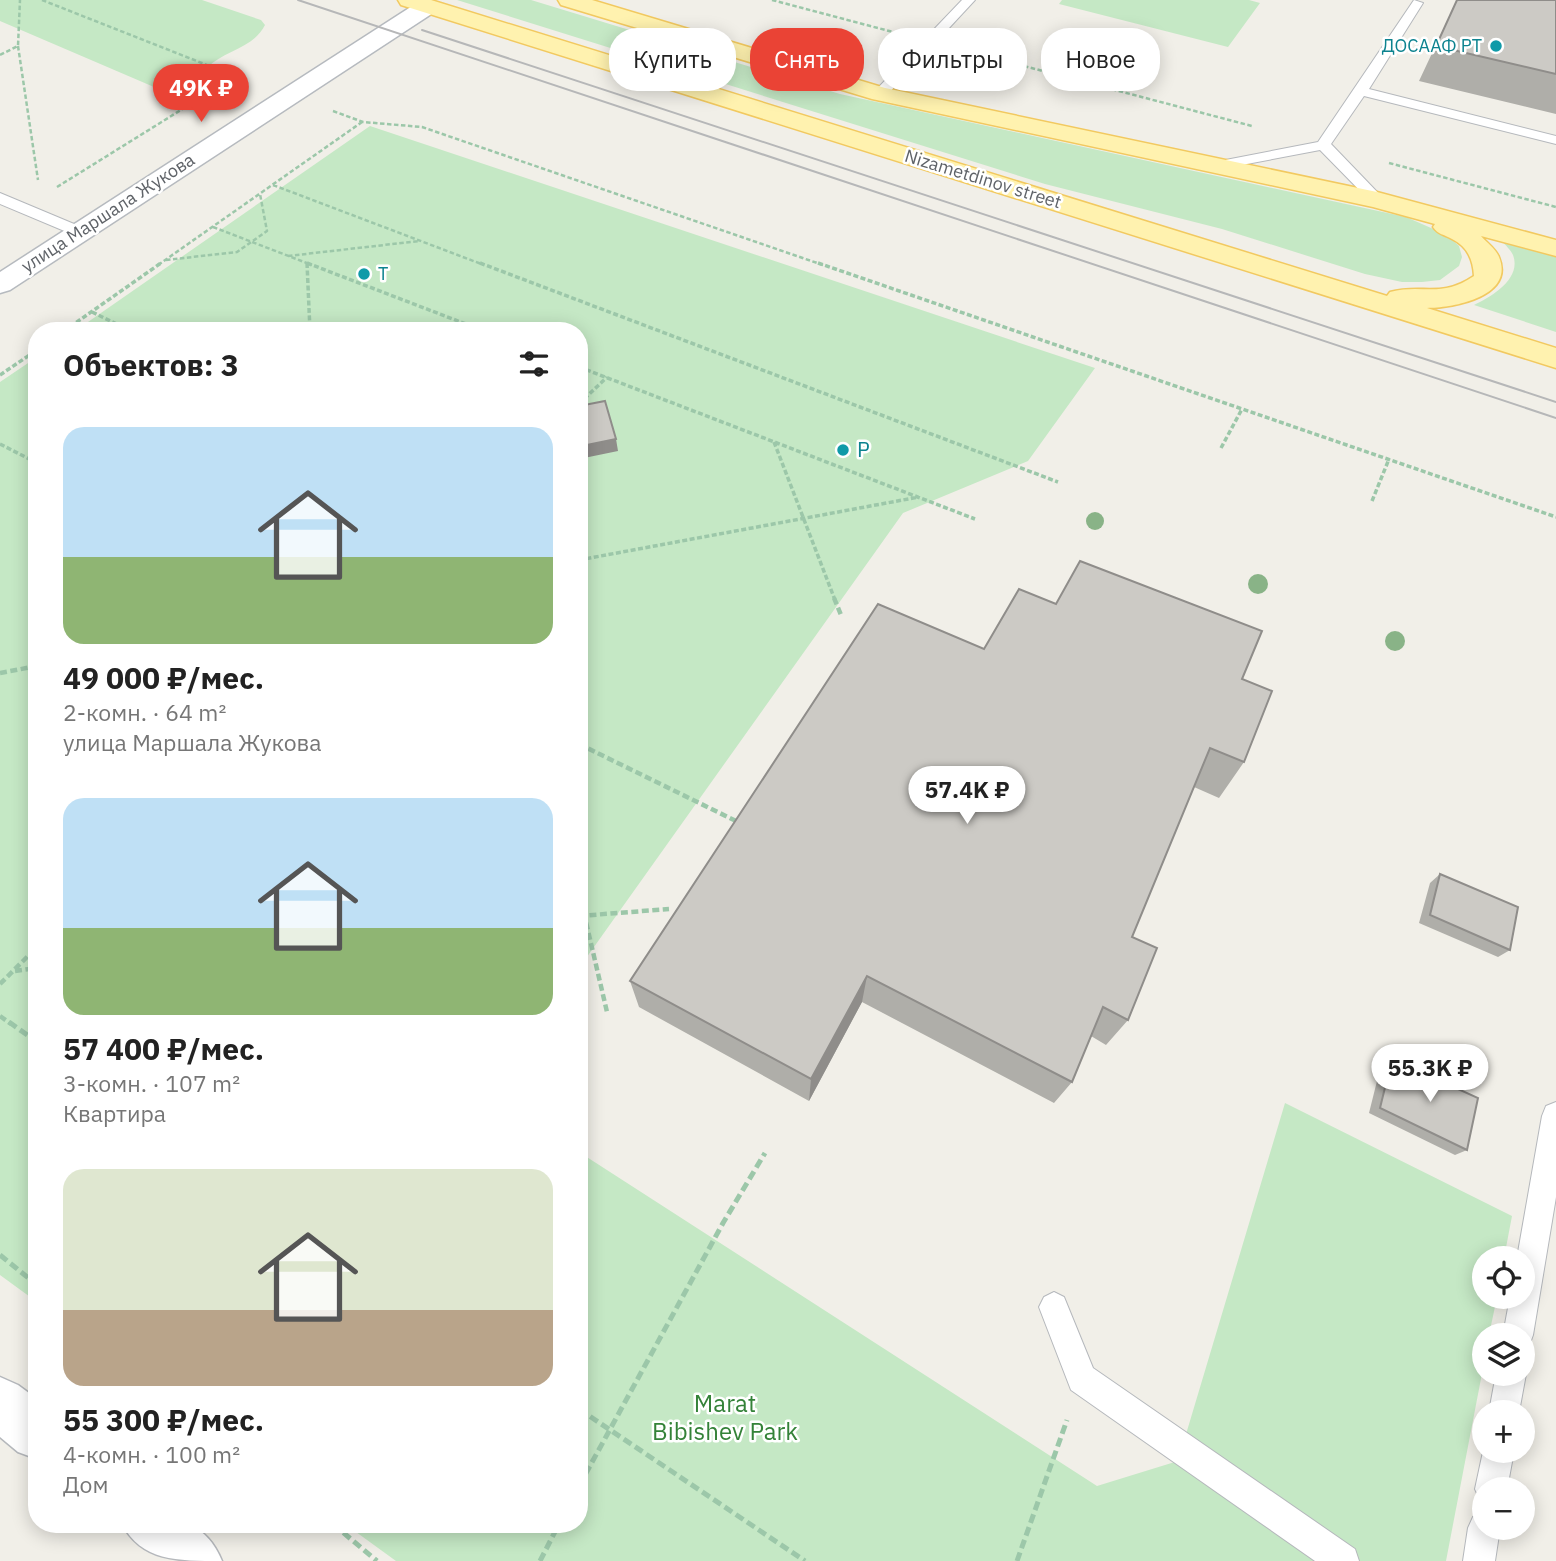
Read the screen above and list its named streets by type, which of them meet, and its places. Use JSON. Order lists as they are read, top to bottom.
{
  "streets": {
    "main road": ["Nizametdinov street"],
    "street": ["улица Маршала Жукова"]
  },
  "crossings": [
    ["Nizametdinov street", "улица Маршала Жукова"]
  ],
  "parks": ["Marat Bibishev Park"],
  "places": ["ДОСААФ РТ", "Т", "Р"],
  "page": {
    "chip": [
      "Купить",
      "Снять",
      "Фильтры",
      "Новое"
    ],
    "price": ["49K ₽", "57.4K ₽", "55.3K ₽"],
    "heading": "Объектов: 3",
    "list": [
      {
        "name": "49 000 ₽/мес.",
        "note": "2-комн. · 64 m² · улица Маршала Жукова"
      },
      {
        "name": "57 400 ₽/мес.",
        "note": "3-комн. · 107 m² · Квартира"
      },
      {
        "name": "55 300 ₽/мес.",
        "note": "4-комн. · 100 m² · Дом"
      }
    ],
    "map_buttons": ["+", "−"]
  }
}
